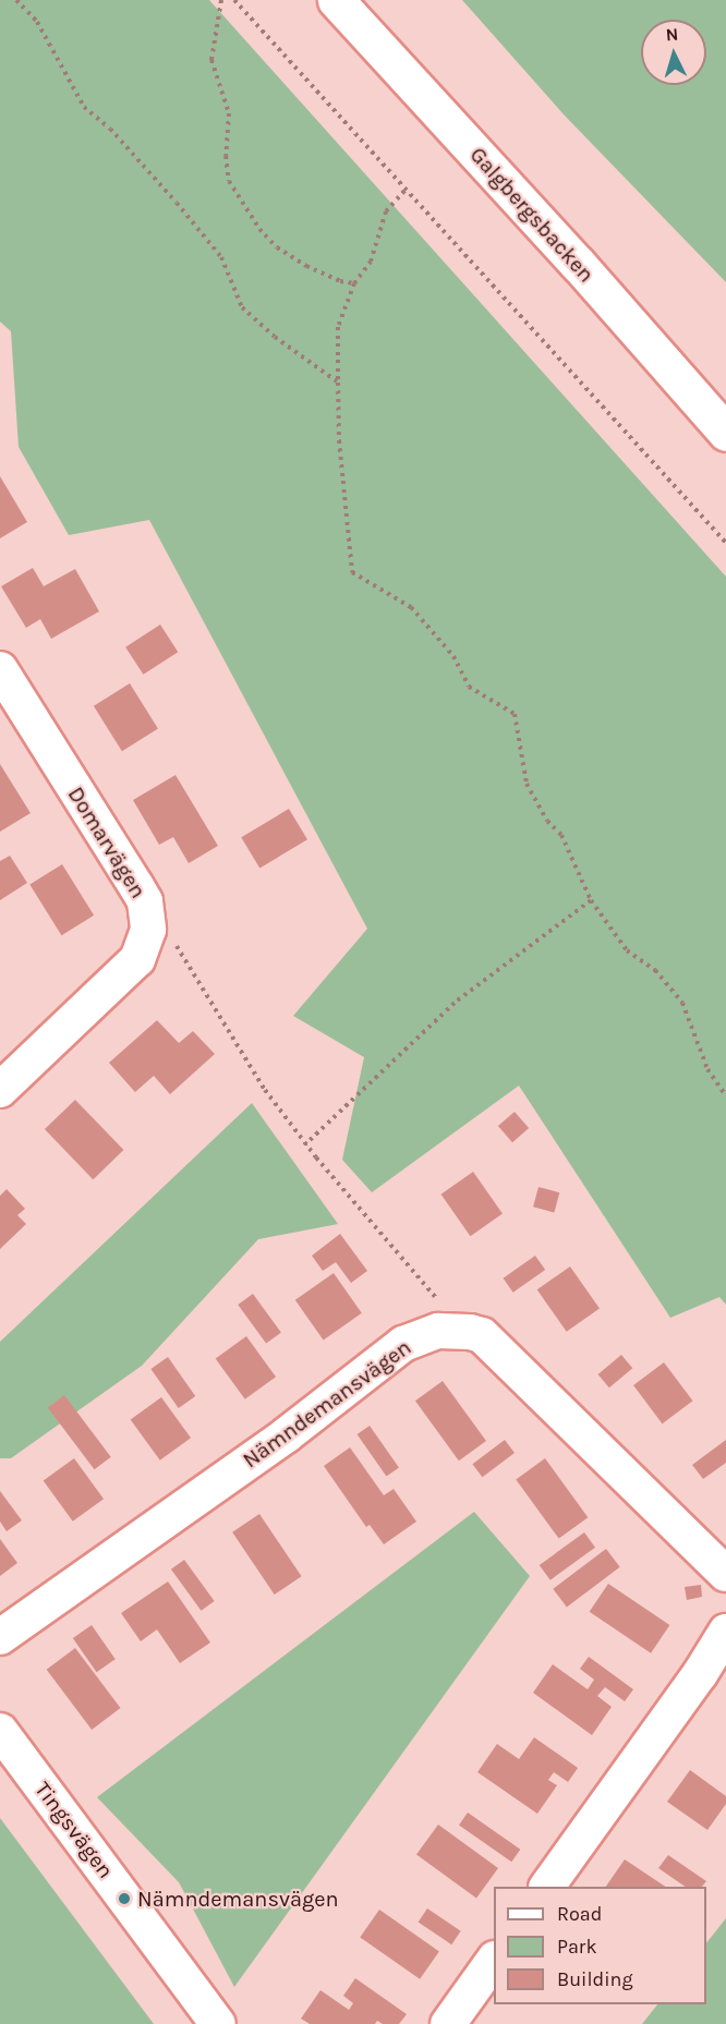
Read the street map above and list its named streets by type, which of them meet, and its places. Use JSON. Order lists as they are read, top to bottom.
{
  "streets": {
    "street": [
      "Galgbergsbacken",
      "Domarvägen",
      "Nämndemansvägen",
      "Tingsvägen"
    ]
  },
  "places": ["Nämndemansvägen"],
  "legend": ["Road", "Park", "Building"],
  "north": "top"
}
